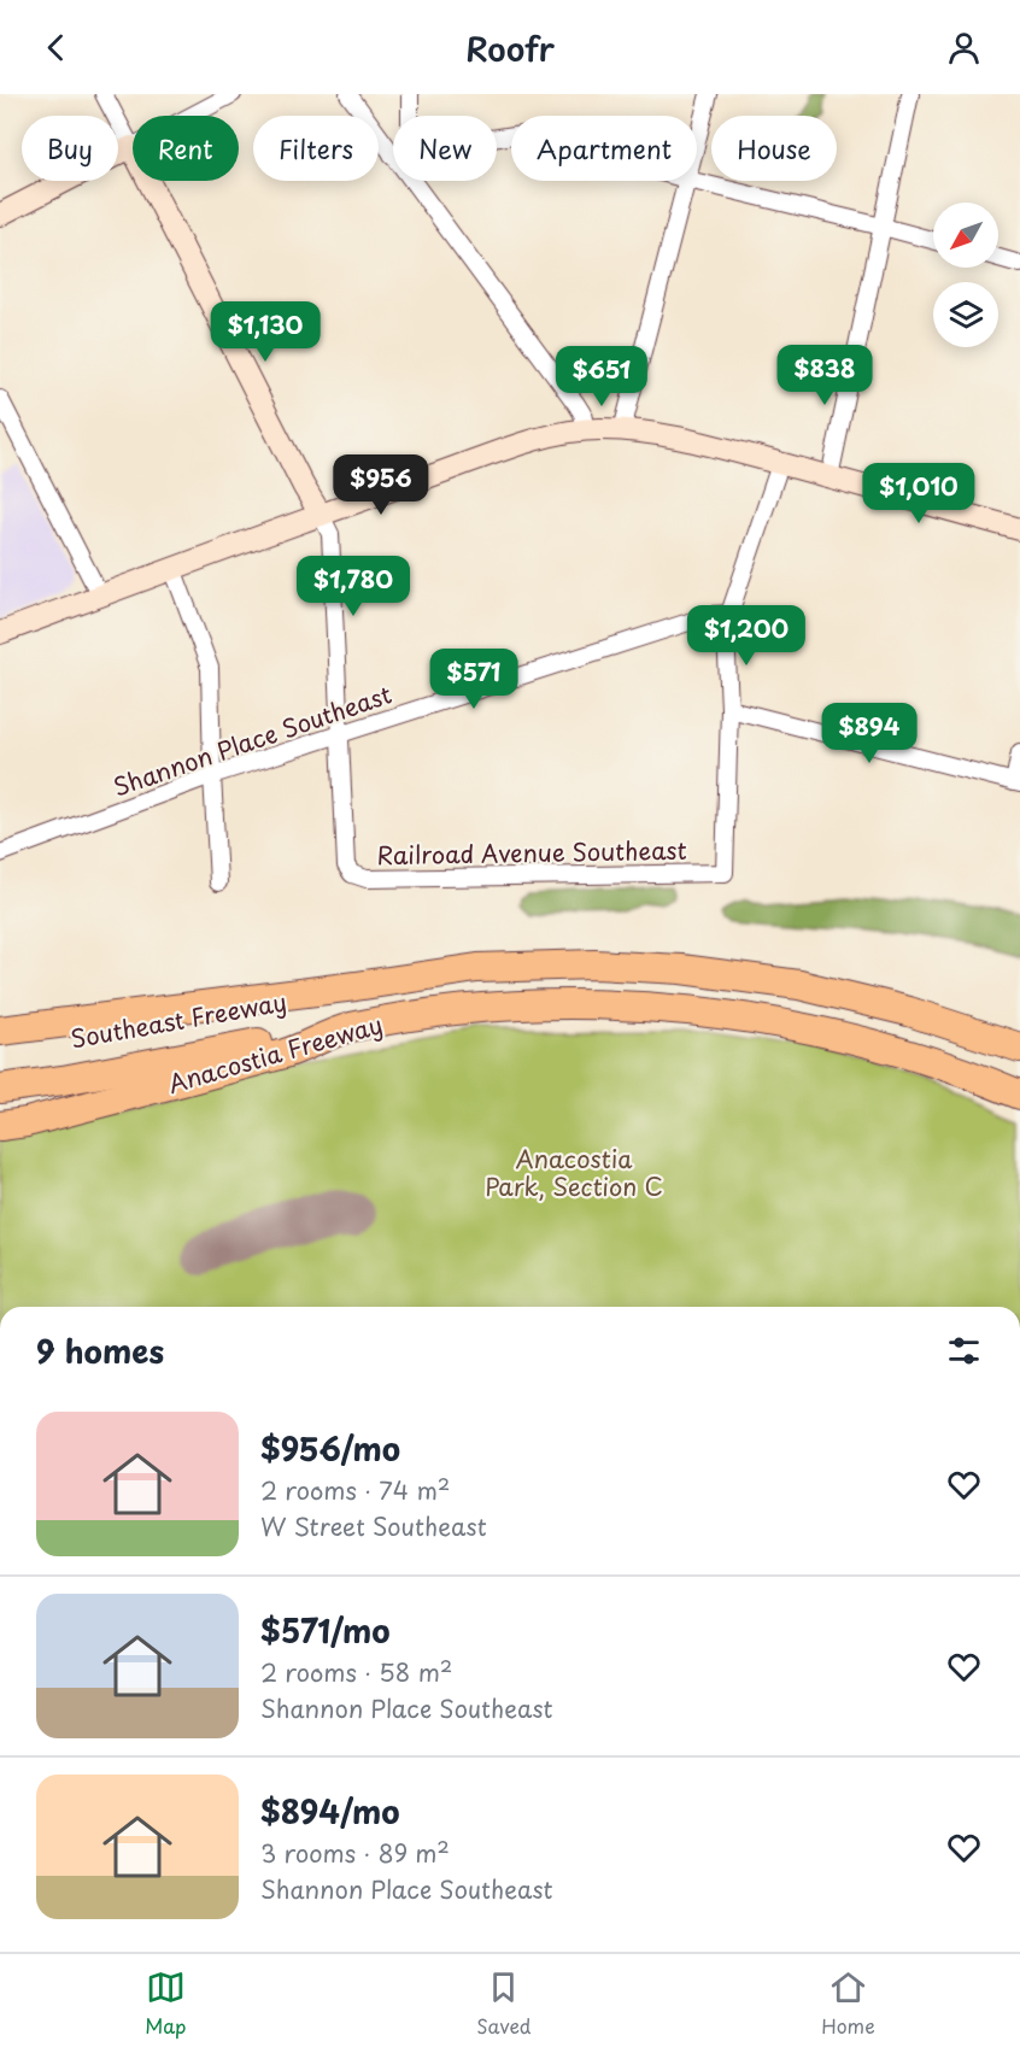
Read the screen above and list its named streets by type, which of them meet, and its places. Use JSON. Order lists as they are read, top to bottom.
{
  "streets": {
    "highway": ["Southeast Freeway", "Anacostia Freeway"],
    "street": ["Shannon Place Southeast", "Railroad Avenue Southeast"]
  },
  "crossings": [
    ["Shannon Place Southeast", "Railroad Avenue Southeast"],
    ["Southeast Freeway", "Anacostia Freeway"]
  ],
  "parks": ["Anacostia Park, Section C"],
  "north": "bottom left",
  "page": {
    "header": "Roofr",
    "chip": [
      "Buy",
      "Rent",
      "Filters",
      "New",
      "Apartment",
      "House"
    ],
    "price": [
      "$1,130",
      "$838",
      "$651",
      "$956",
      "$1,010",
      "$1,780",
      "$1,200",
      "$571",
      "$894"
    ],
    "heading": "9 homes",
    "list": [
      {
        "name": "$956/mo",
        "note": "2 rooms · 74 m² · W Street Southeast"
      },
      {
        "name": "$571/mo",
        "note": "2 rooms · 58 m² · Shannon Place Southeast"
      },
      {
        "name": "$894/mo",
        "note": "3 rooms · 89 m² · Shannon Place Southeast"
      }
    ],
    "tabs": ["Map", "Saved", "Home"]
  }
}
